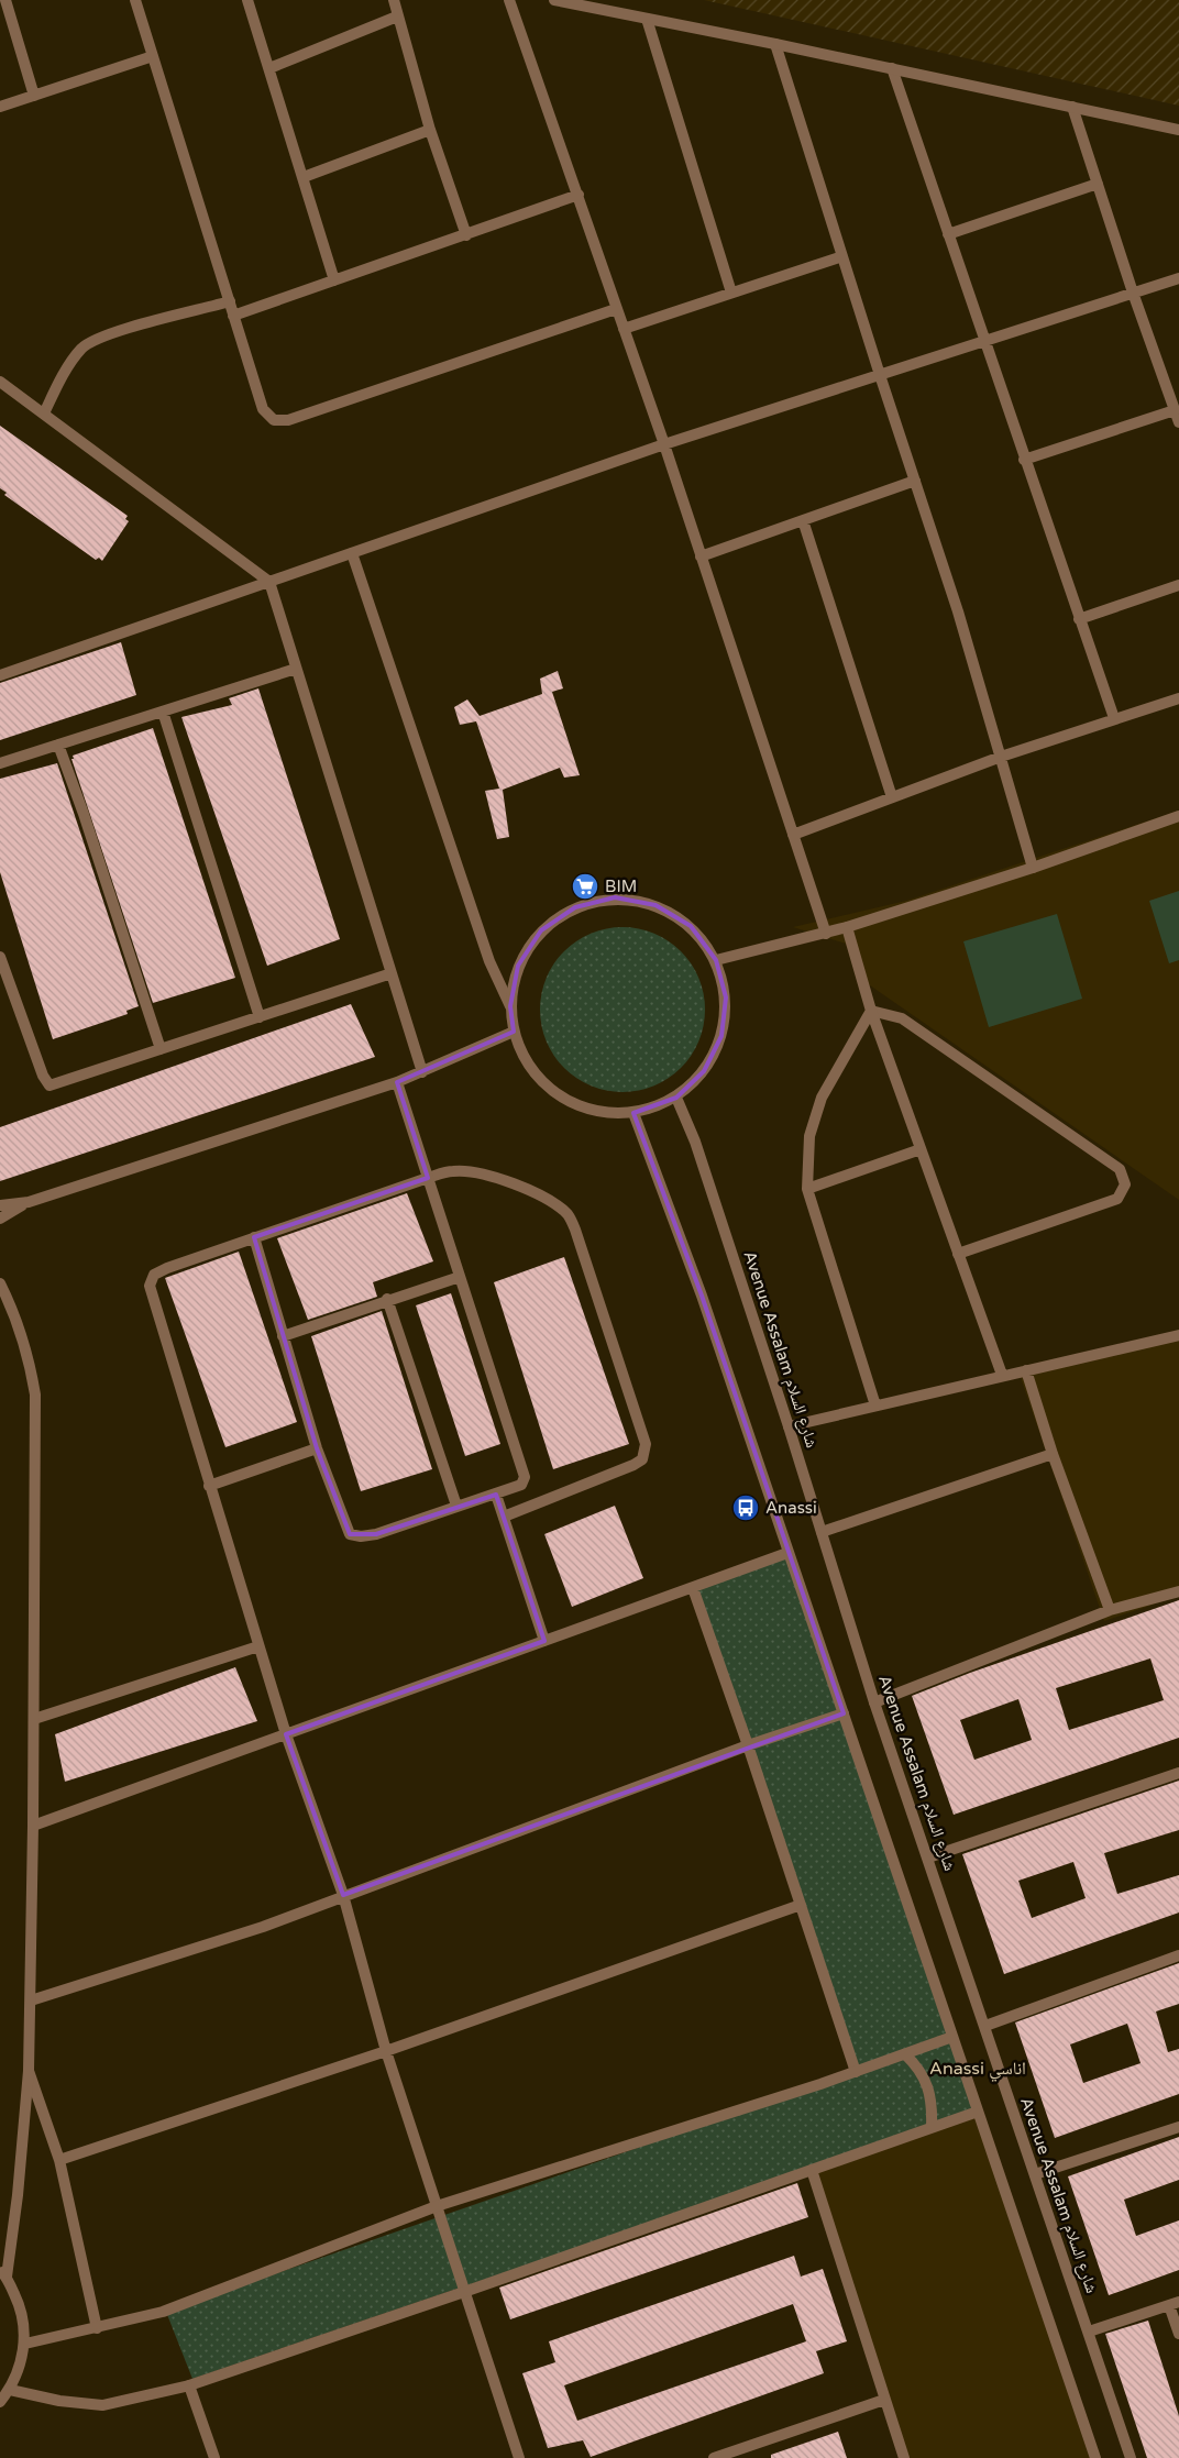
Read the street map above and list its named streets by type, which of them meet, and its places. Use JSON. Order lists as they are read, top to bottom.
{
  "streets": {
    "street": ["Avenue Assalam شارع السلام"]
  },
  "districts": ["Anassi اناسي"],
  "places": {
    "supermarket": ["BIM"],
    "bus stop": ["Anassi"]
  }
}
